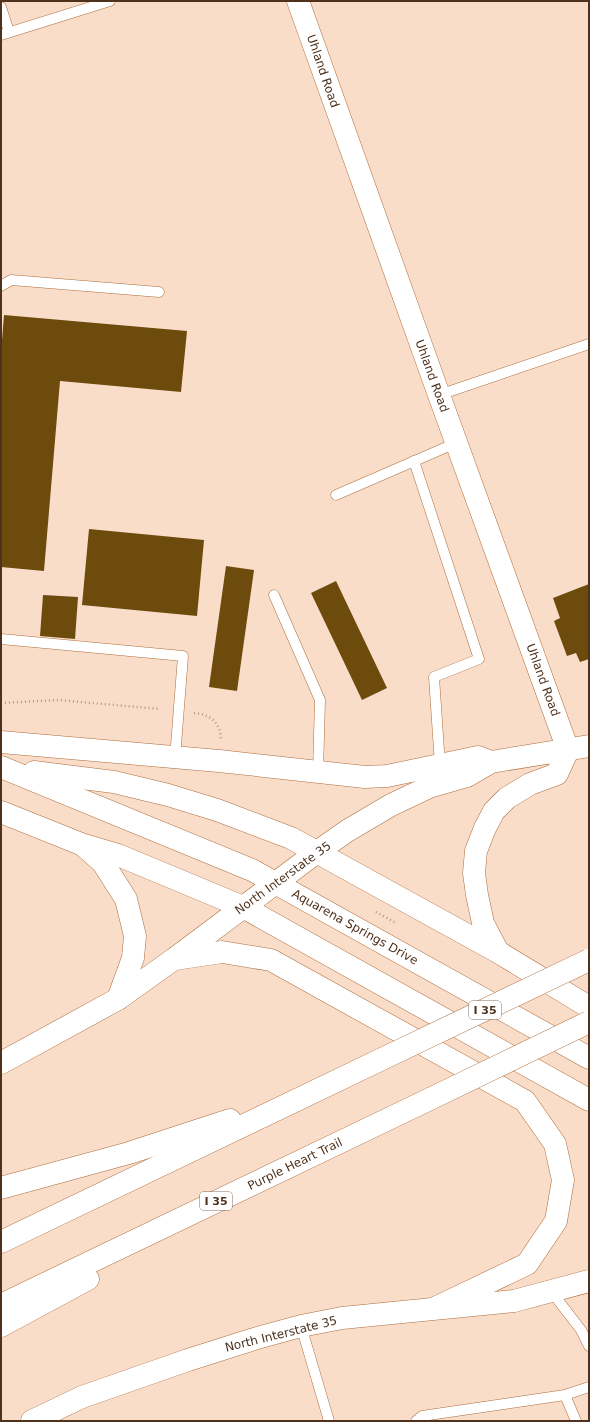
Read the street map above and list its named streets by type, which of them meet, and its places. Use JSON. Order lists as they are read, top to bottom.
{
  "streets": {
    "main road": [
      "Uhland Road",
      "North Interstate 35",
      "Aquarena Springs Drive",
      "I 35",
      "Purple Heart Trail"
    ]
  },
  "crossings": [
    ["Uhland Road", "North Interstate 35"],
    ["North Interstate 35", "Aquarena Springs Drive"]
  ]
}
